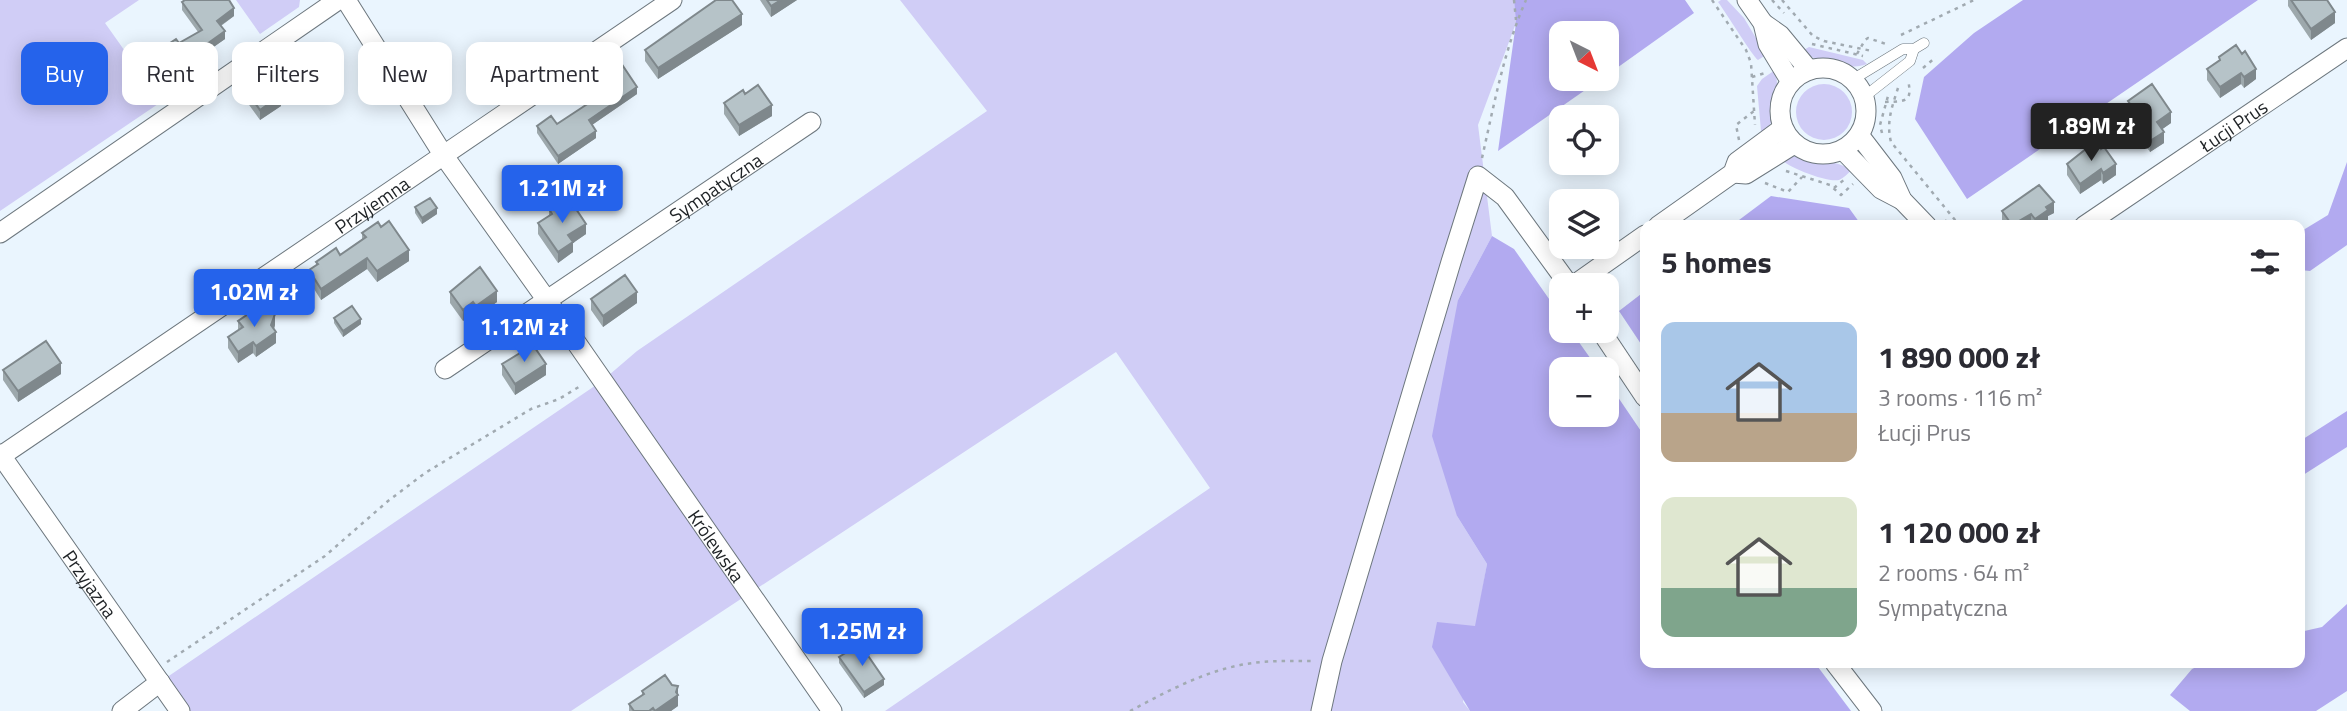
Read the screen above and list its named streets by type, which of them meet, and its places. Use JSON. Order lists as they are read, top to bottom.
{
  "streets": {
    "street": [
      "Łucji Prus",
      "Sympatyczna",
      "Przyjemna",
      "Królewska",
      "Przyjazna"
    ]
  },
  "crossings": [
    ["Sympatyczna", "Królewska"],
    ["Przyjemna", "Królewska"],
    ["Przyjemna", "Przyjazna"]
  ],
  "north": "bottom right",
  "page": {
    "map_buttons": ["+", "−"],
    "chip": [
      "Buy",
      "Rent",
      "Filters",
      "New",
      "Apartment"
    ],
    "price": [
      "1.89M zł",
      "1.21M zł",
      "1.02M zł",
      "1.12M zł",
      "1.25M zł"
    ],
    "heading": "5 homes",
    "list": [
      {
        "name": "1 890 000 zł",
        "note": "3 rooms · 116 m² · Łucji Prus"
      },
      {
        "name": "1 120 000 zł",
        "note": "2 rooms · 64 m² · Sympatyczna"
      }
    ]
  }
}
